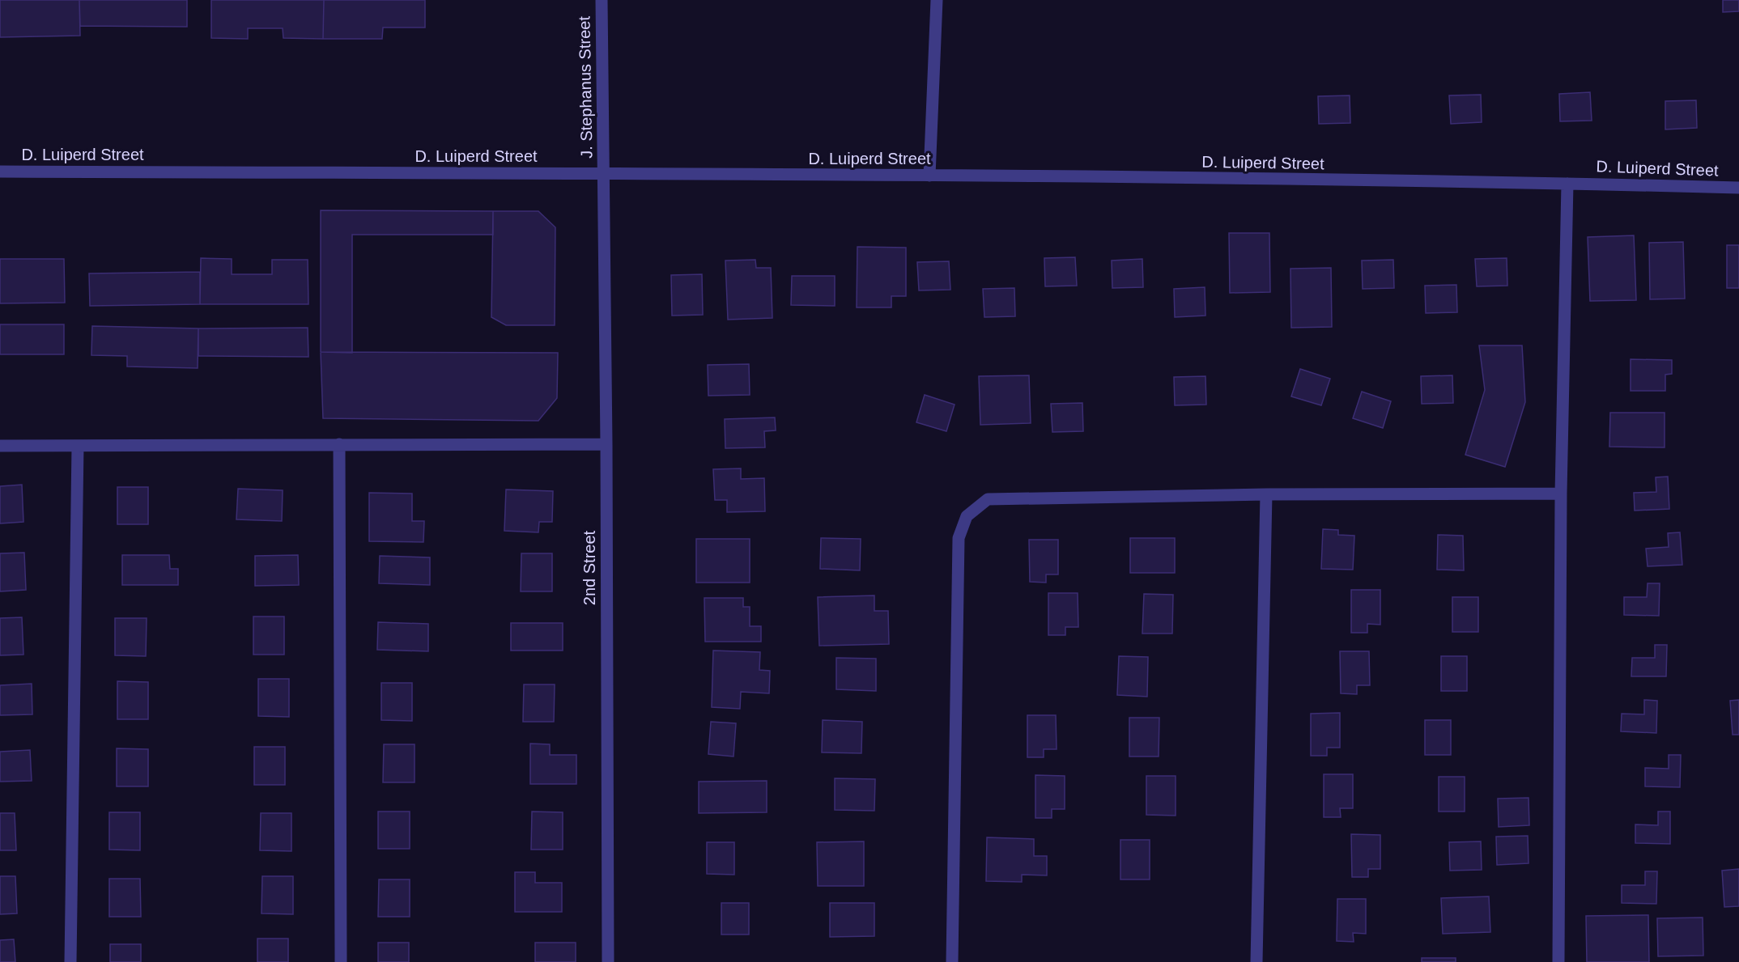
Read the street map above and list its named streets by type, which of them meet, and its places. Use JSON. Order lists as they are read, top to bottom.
{
  "streets": {
    "street": ["J. Stephanus Street", "D. Luiperd Street", "2nd Street"]
  },
  "crossings": [
    ["J. Stephanus Street", "D. Luiperd Street"],
    ["J. Stephanus Street", "2nd Street"],
    ["D. Luiperd Street", "2nd Street"]
  ]
}
